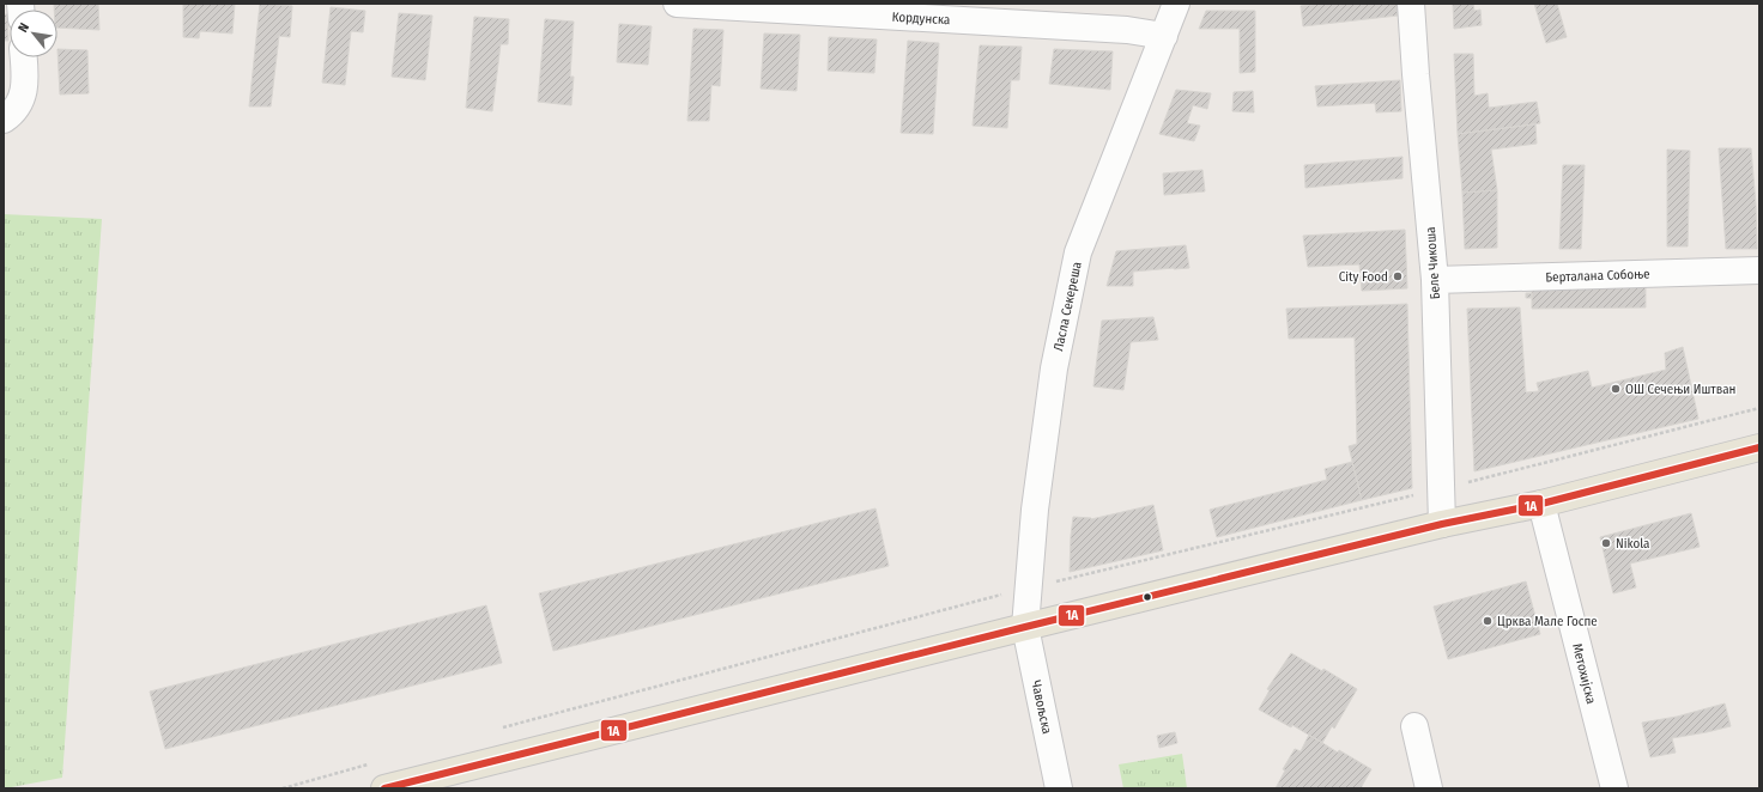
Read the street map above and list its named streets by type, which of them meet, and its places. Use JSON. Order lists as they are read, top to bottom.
{
  "streets": {
    "street": [
      "Кордунска",
      "Беле Чикоша",
      "Берталана Собоње",
      "Ласла Секереша",
      "Метохијска",
      "Чавољска"
    ]
  },
  "crossings": [
    ["Кордунска", "Ласла Секереша"],
    ["Беле Чикоша", "Берталана Собоње"],
    ["Ласла Секереша", "Чавољска"]
  ],
  "places": [
    "City Food",
    "ОШ Сечењи Иштван",
    "Nikola",
    "Црква Мале Госпе"
  ],
  "lines": ["transit line 1A"],
  "north": "top left"
}
